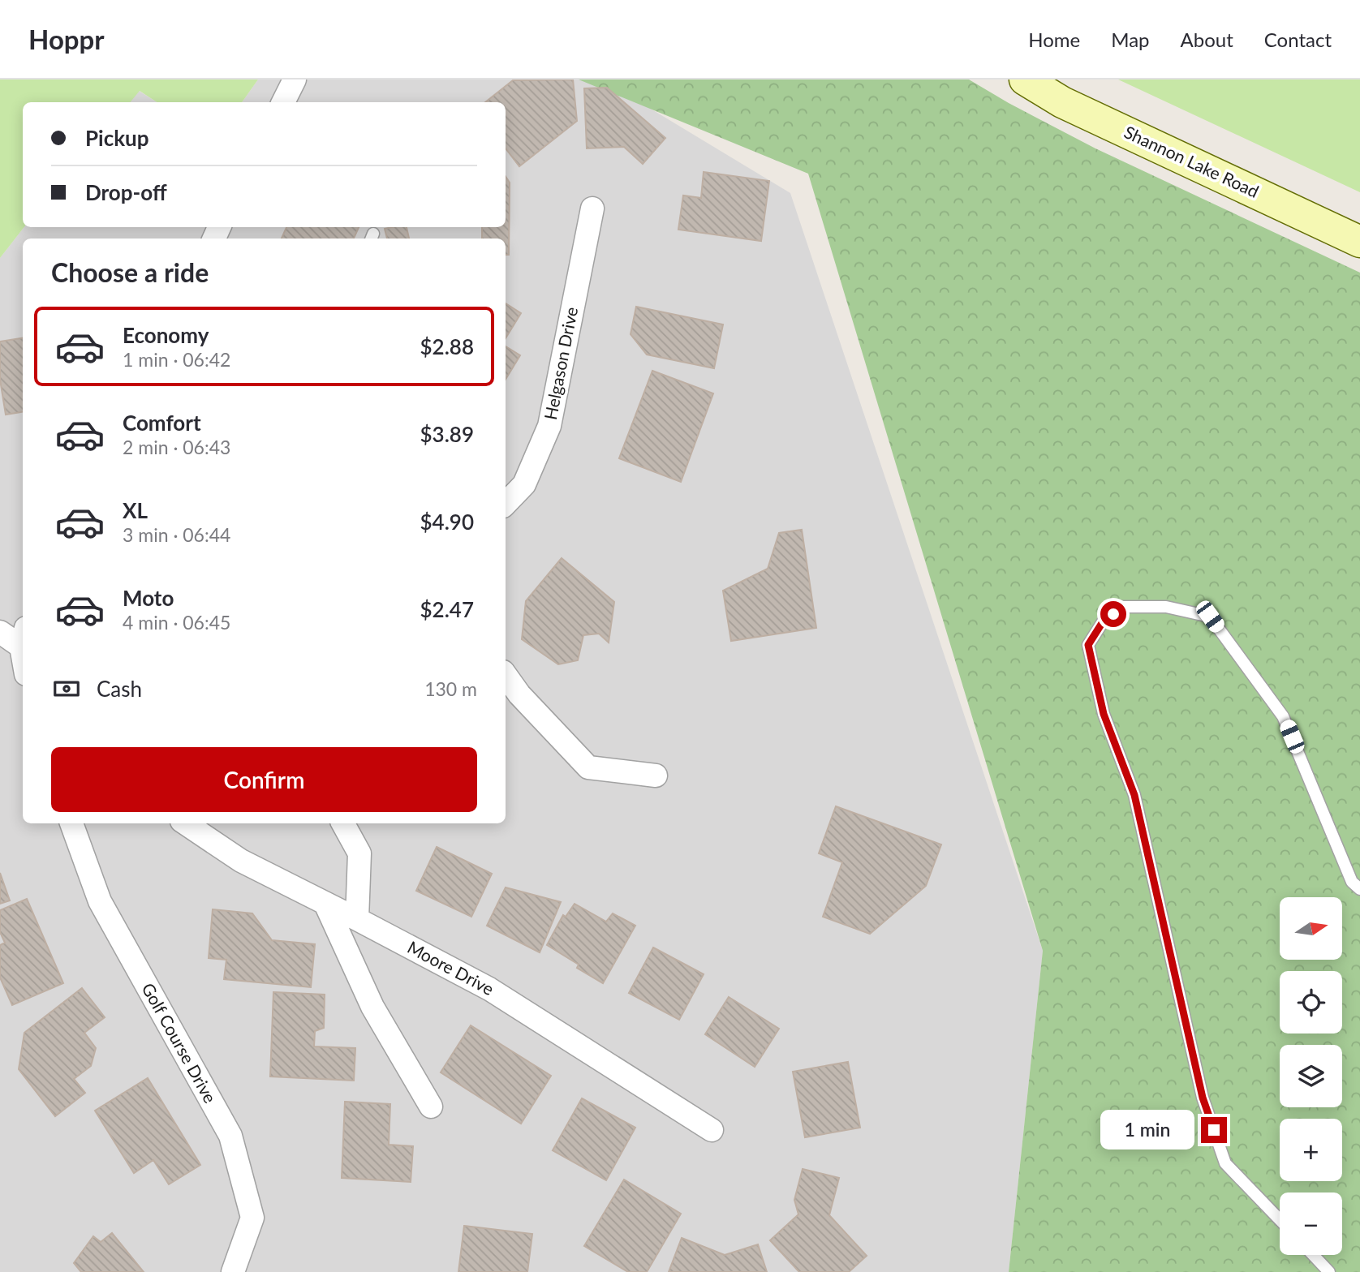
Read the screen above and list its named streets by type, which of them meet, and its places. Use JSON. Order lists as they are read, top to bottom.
{
  "streets": {
    "main road": ["Shannon Lake Road"],
    "street": ["Helgason Drive", "Moore Drive", "Golf Course Drive"]
  },
  "north": "right",
  "page": {
    "header": "Hoppr",
    "nav": [
      "Home",
      "Map",
      "About",
      "Contact"
    ],
    "banner": ["Pickup", "Drop-off"],
    "heading": "Choose a ride",
    "list": [
      {
        "name": "Economy",
        "note": "1 min · 06:42",
        "value": "$2.88"
      },
      {
        "name": "Comfort",
        "note": "2 min · 06:43",
        "value": "$3.89"
      },
      {
        "name": "XL",
        "note": "3 min · 06:44",
        "value": "$4.90"
      },
      {
        "name": "Moto",
        "note": "4 min · 06:45",
        "value": "$2.47"
      }
    ],
    "pay": ["Cash", "130 m"],
    "buttons": "Confirm",
    "map_buttons": ["+", "−"],
    "bubble": "1 min"
  }
}
